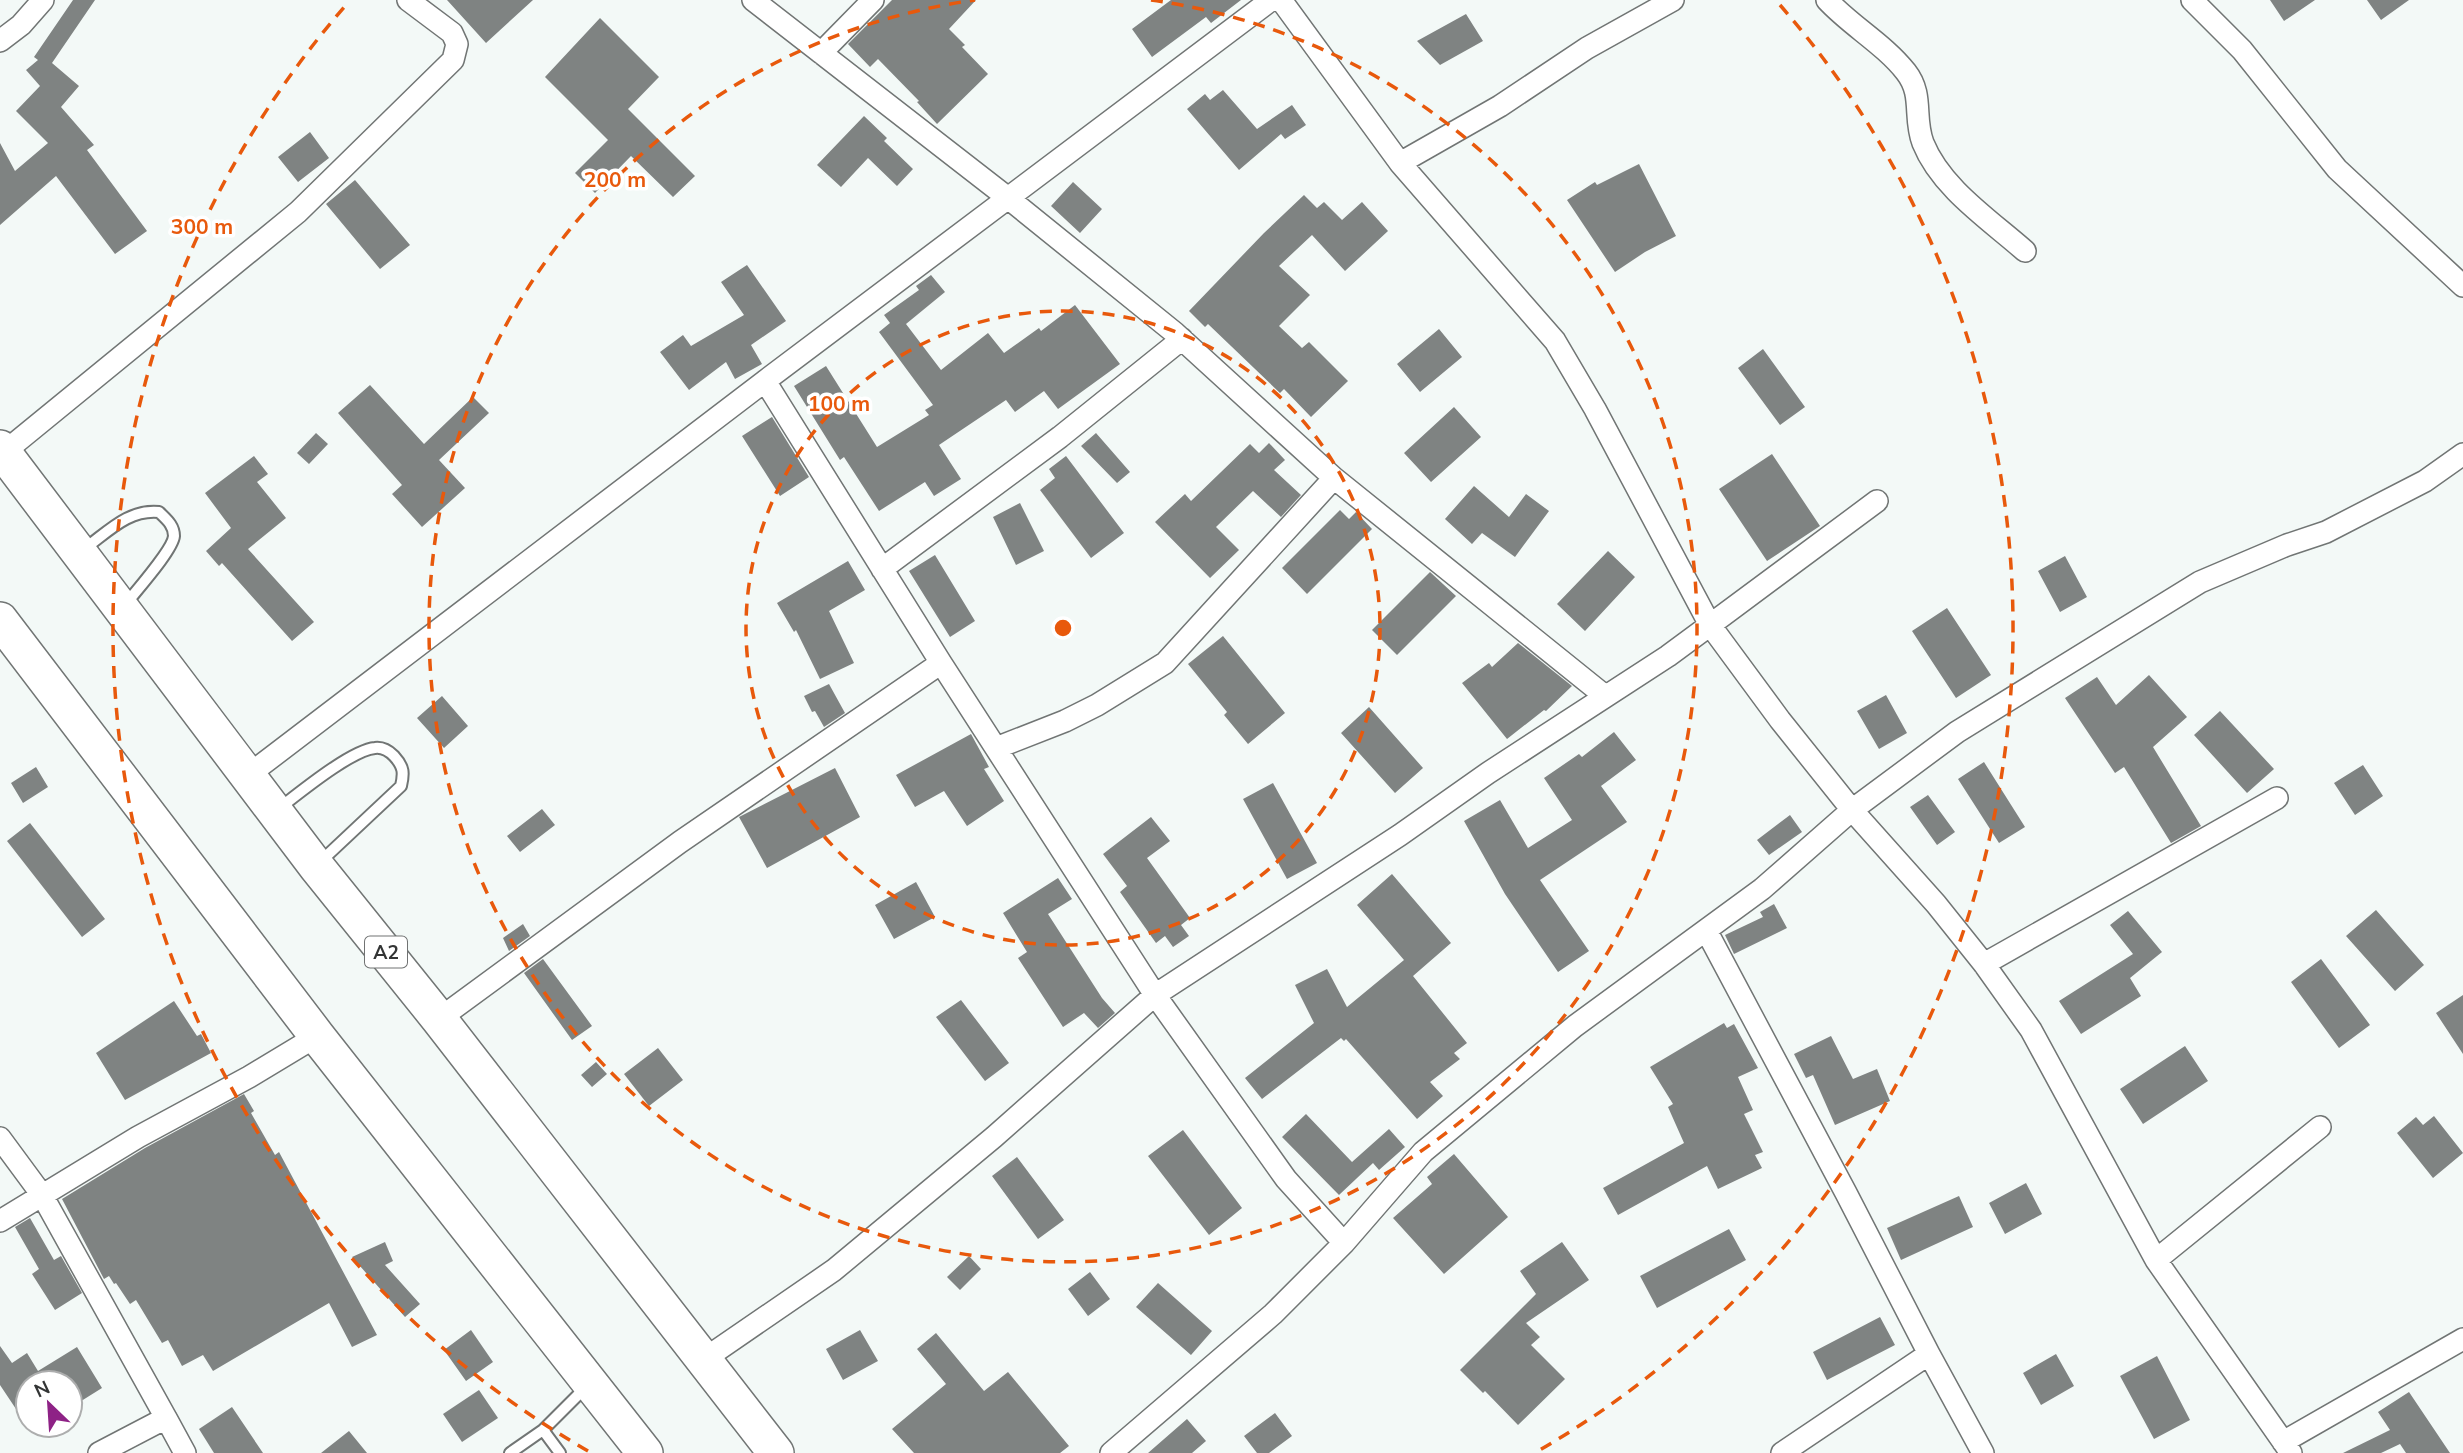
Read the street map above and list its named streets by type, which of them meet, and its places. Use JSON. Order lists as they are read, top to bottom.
{
  "streets": {
    "highway": ["A2"]
  },
  "north": "top left",
  "rings": ["200 m", "300 m", "100 m"]
}
